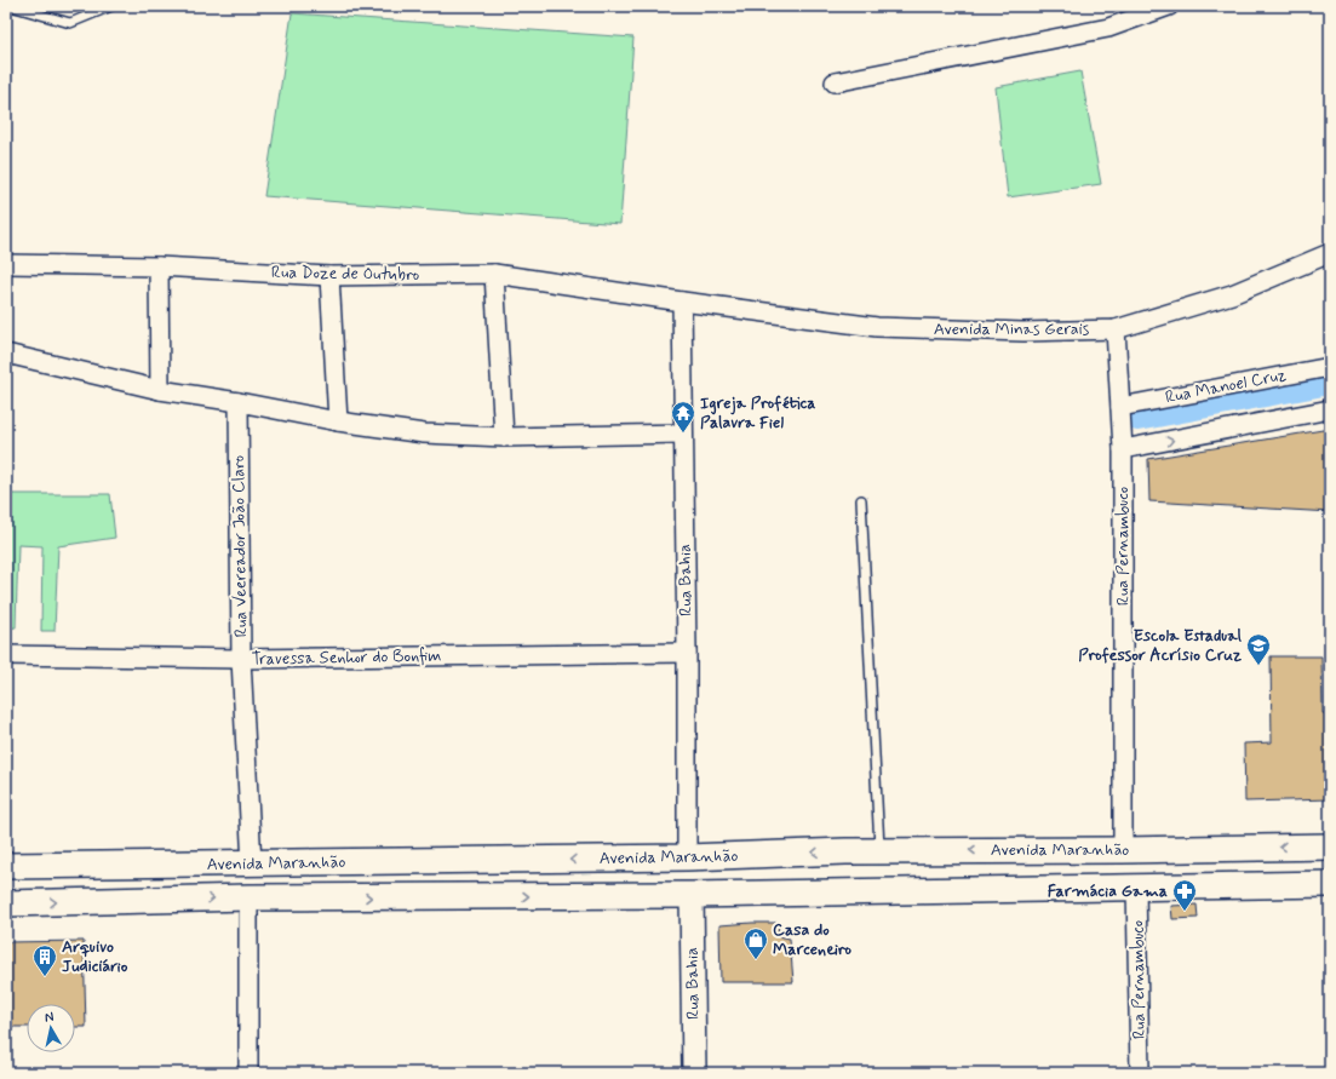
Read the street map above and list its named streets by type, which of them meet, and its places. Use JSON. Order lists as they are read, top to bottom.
{
  "streets": {
    "main road": ["Avenida Maranhão"],
    "street": [
      "Rua Doze de Outubro",
      "Avenida Minas Gerais",
      "Rua Manoel Cruz",
      "Rua Veereador João Claro",
      "Rua Pernambuco",
      "Rua Bahia",
      "Travessa Senhor do Bonfim"
    ]
  },
  "crossings": [
    ["Rua Doze de Outubro", "Avenida Minas Gerais"],
    ["Rua Doze de Outubro", "Rua Bahia"],
    ["Avenida Minas Gerais", "Rua Pernambuco"],
    ["Avenida Minas Gerais", "Rua Bahia"],
    ["Rua Manoel Cruz", "Rua Pernambuco"],
    ["Rua Veereador João Claro", "Travessa Senhor do Bonfim"],
    ["Rua Veereador João Claro", "Avenida Maranhão"],
    ["Rua Pernambuco", "Avenida Maranhão"],
    ["Rua Bahia", "Travessa Senhor do Bonfim"],
    ["Rua Bahia", "Avenida Maranhão"]
  ],
  "places": {
    "temple": ["Igreja Profética Palavra Fiel"],
    "school or university": ["Escola Estadual Professor Acrísio Cruz"],
    "pharmacy": ["Farmácia Gama"],
    "shop": ["Casa do Marceneiro"],
    "building": ["Arquivo Judiciário"]
  },
  "north": "top"
}
